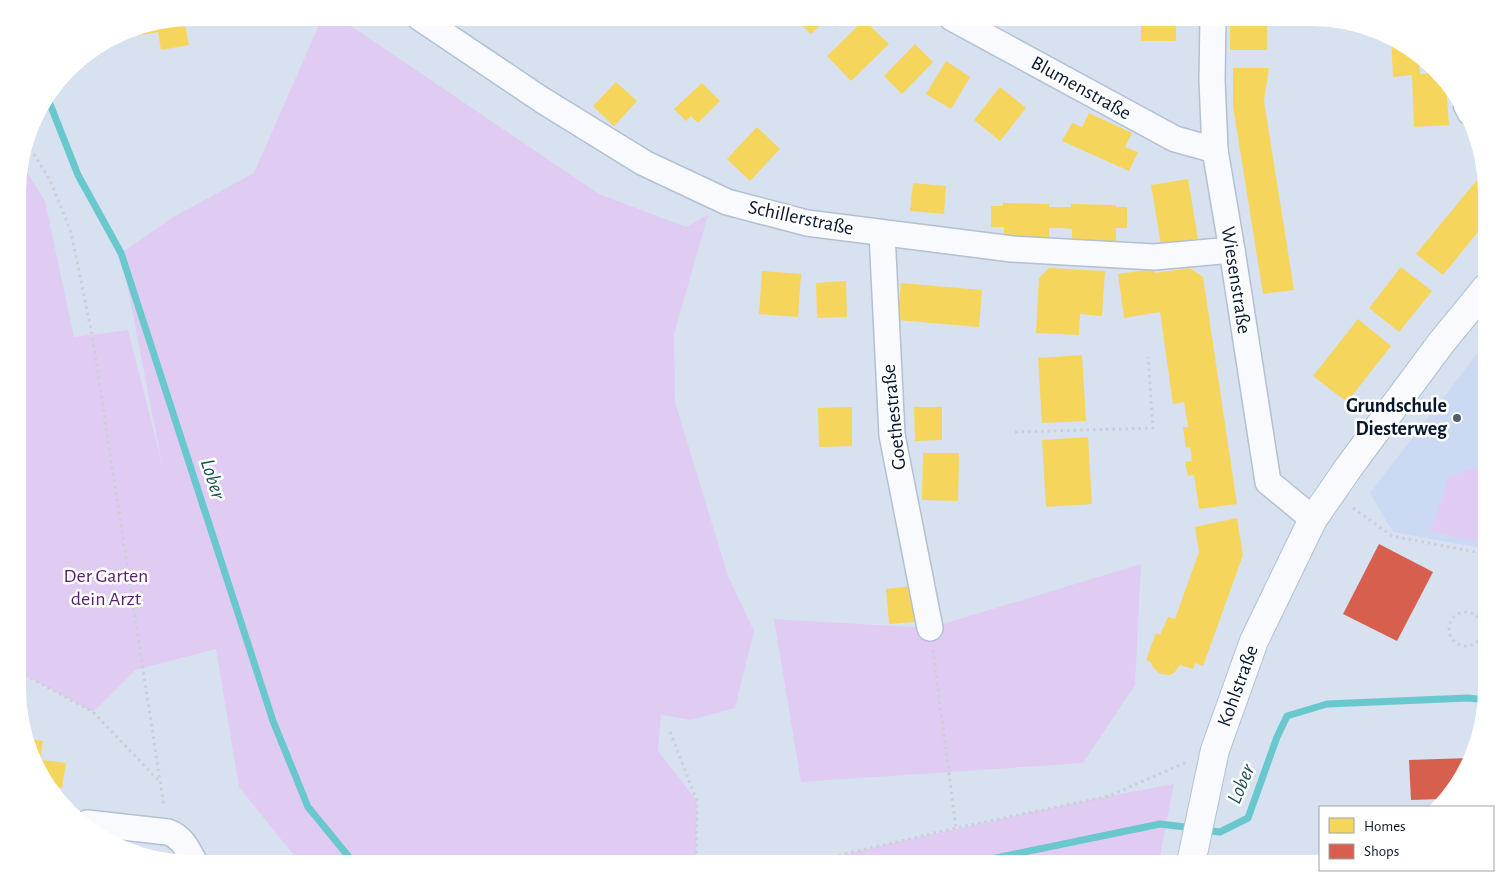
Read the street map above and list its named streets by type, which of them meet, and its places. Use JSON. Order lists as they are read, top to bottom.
{
  "streets": {
    "street": [
      "Blumenstraße",
      "Schillerstraße",
      "Wiesenstraße",
      "Goethestraße",
      "Kohlstraße"
    ]
  },
  "crossings": [
    ["Blumenstraße", "Wiesenstraße"],
    ["Schillerstraße", "Wiesenstraße"],
    ["Schillerstraße", "Goethestraße"],
    ["Wiesenstraße", "Kohlstraße"]
  ],
  "water": ["Lober"],
  "parks": ["Der Garten dein Arzt"],
  "places": ["Grundschule Diesterweg"],
  "legend": ["Homes", "Shops"]
}
